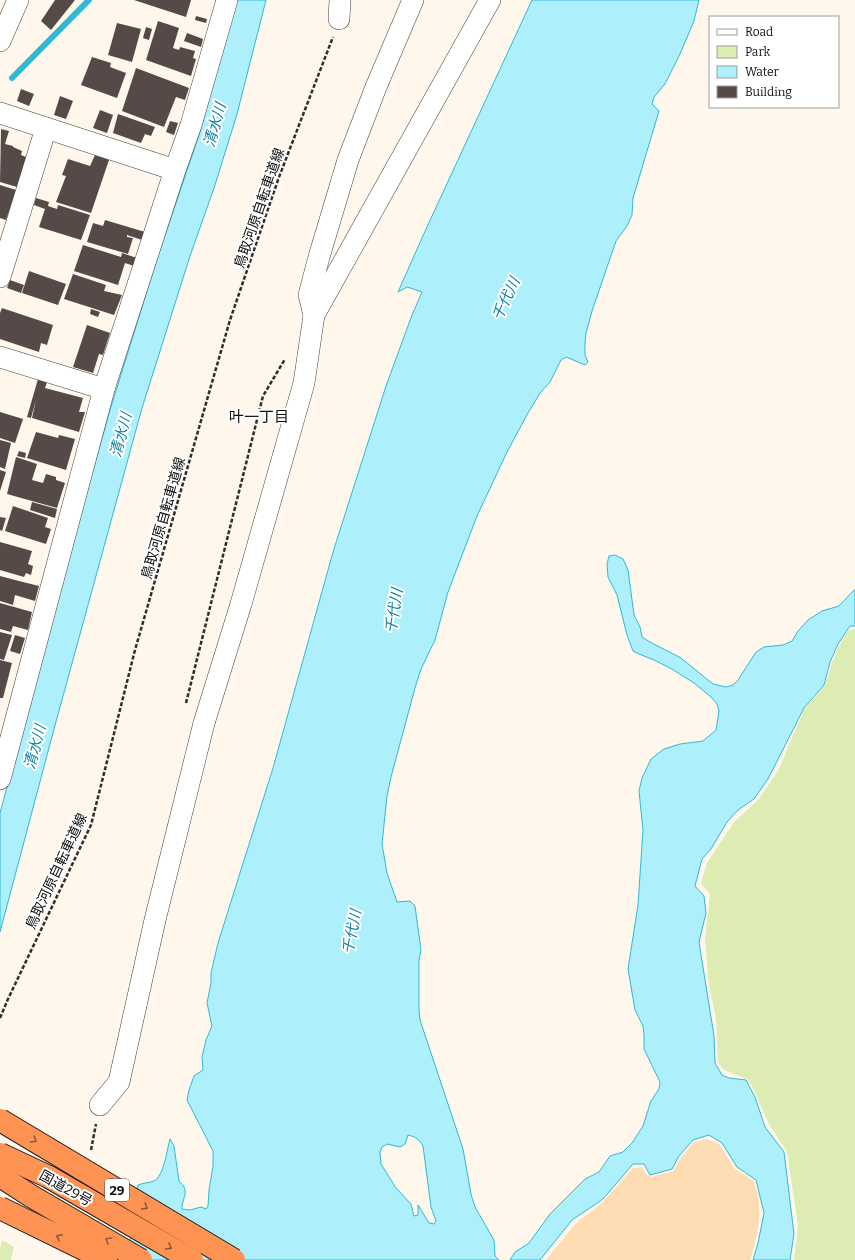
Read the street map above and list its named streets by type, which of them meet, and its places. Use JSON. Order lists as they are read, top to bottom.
{
  "streets": {
    "highway": ["国道29号", "29"],
    "path": ["鳥取河原自転車道線"]
  },
  "districts": ["叶一丁目"],
  "water": ["清水川", "千代川"],
  "legend": [
    "Road",
    "Park",
    "Water",
    "Building"
  ]
}
